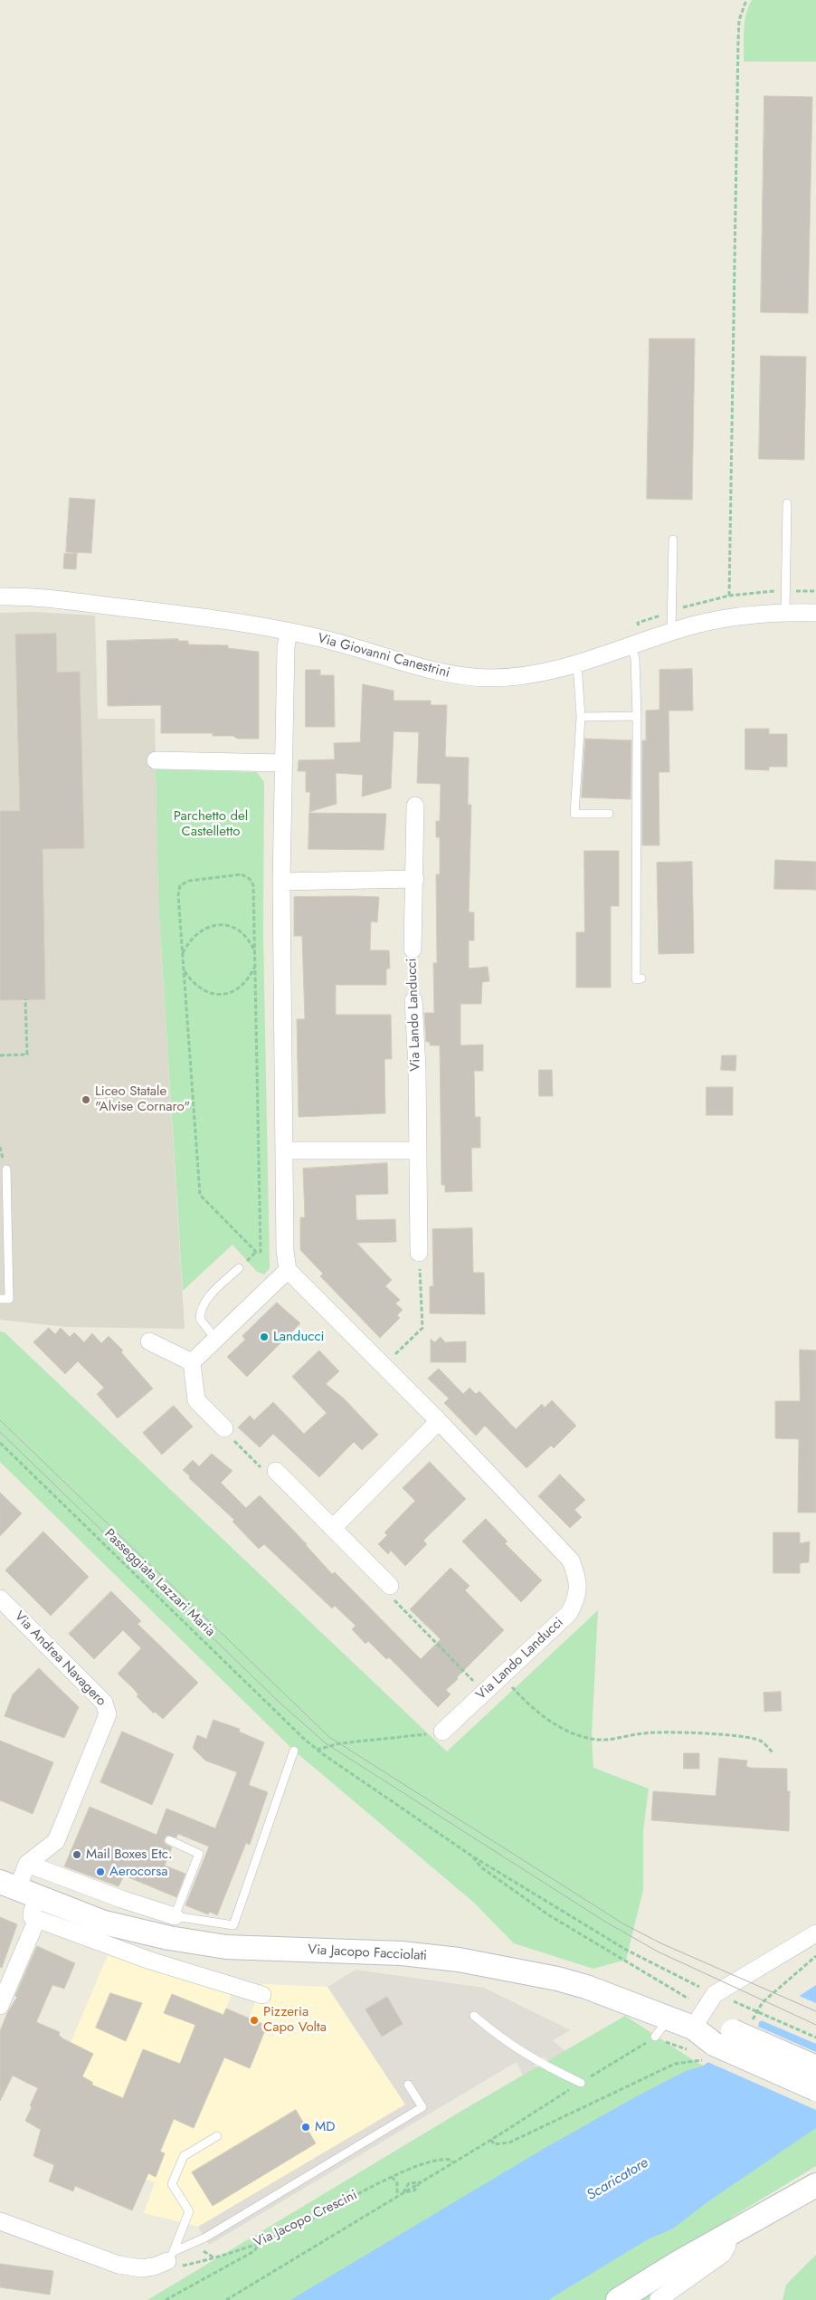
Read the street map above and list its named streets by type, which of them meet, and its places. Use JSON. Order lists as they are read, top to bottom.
{
  "streets": {
    "main road": ["Via Jacopo Facciolati"],
    "street": ["Via Giovanni Canestrini", "Via Lando Landucci", "Via Andrea Navagero"],
    "path": ["Passeggiata Lazzari Maria", "Via Jacopo Crescini"]
  },
  "crossings": [
    ["Via Andrea Navagero", "Via Jacopo Facciolati"]
  ],
  "water": ["Scaricatore"],
  "parks": ["Parchetto del Castelletto"],
  "places": [
    "Liceo Statale \"Alvise Cornaro\"",
    "Landucci",
    "Mail Boxes Etc.",
    "Aerocorsa",
    "Pizzeria Capo Volta",
    "MD"
  ]
}
